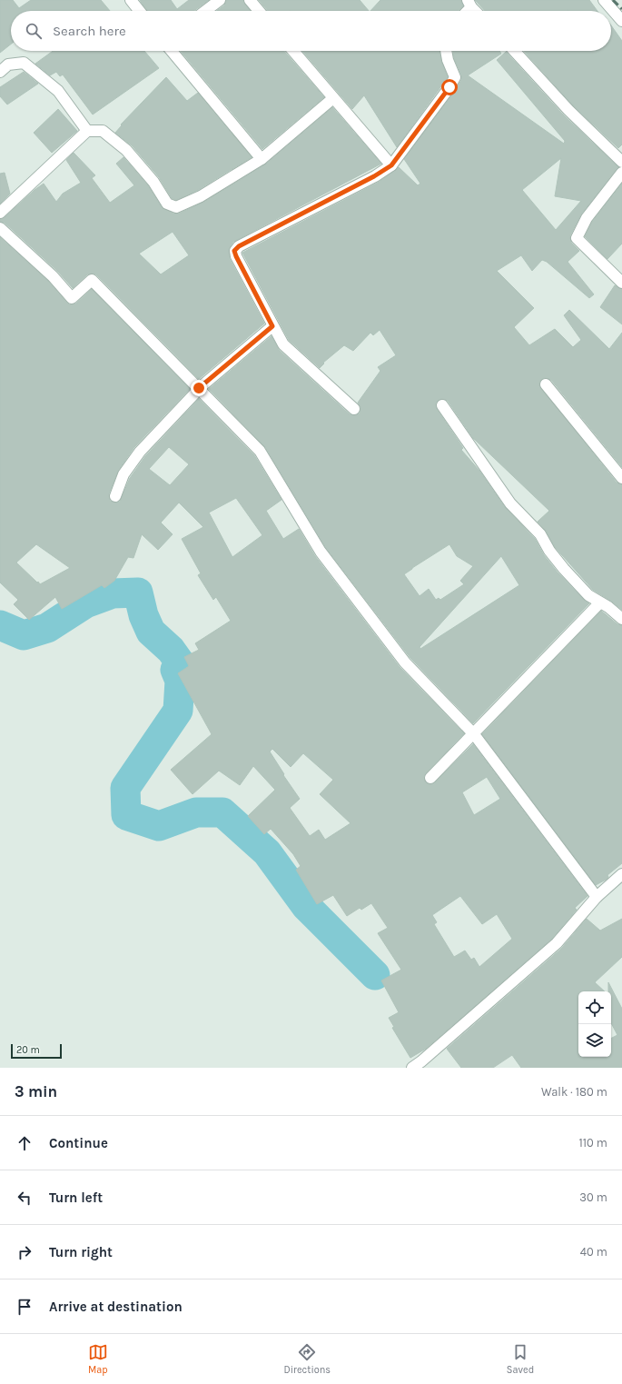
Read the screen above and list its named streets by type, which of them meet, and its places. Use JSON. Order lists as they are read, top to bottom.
{
  "scale_bar": "20 m",
  "page": {
    "search": "Search here",
    "scale": "20 m",
    "heading": ["3 min", "Walk · 180 m"],
    "list": [
      ["Continue", "110 m"],
      ["Turn left", "30 m"],
      ["Turn right", "40 m"],
      "Arrive at destination"
    ],
    "nav": ["Map", "Directions", "Saved"]
  }
}
